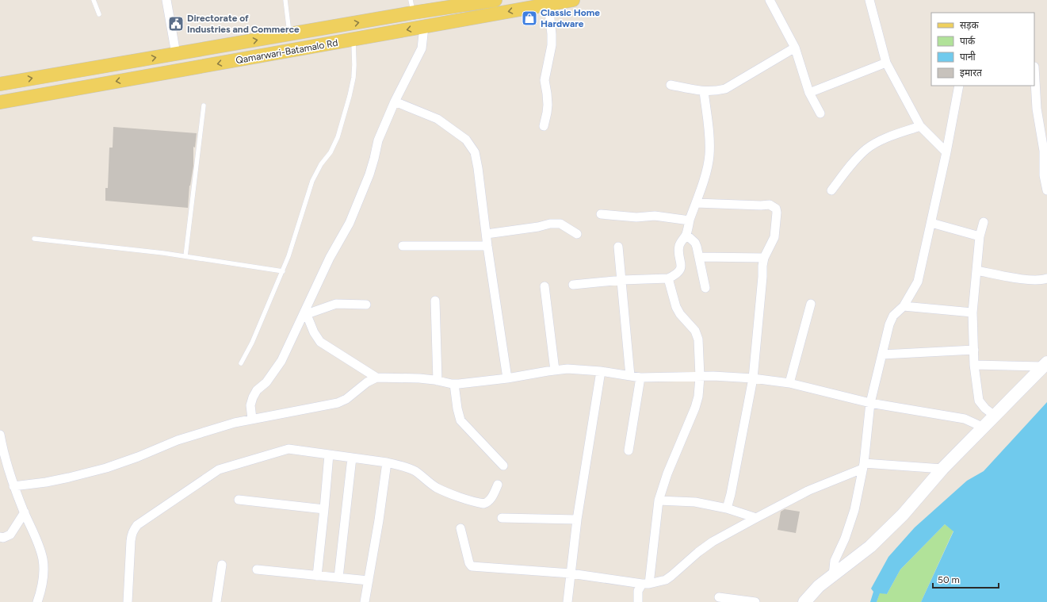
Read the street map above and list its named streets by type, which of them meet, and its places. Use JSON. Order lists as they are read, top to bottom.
{
  "streets": {
    "main road": ["Qamarwari-Batamalo Rd"]
  },
  "places": {
    "shop": ["Classic Home Hardware"],
    "public building": ["Directorate of Industries and Commerce"]
  },
  "legend": [
    "सड़क",
    "पार्क",
    "पानी",
    "इमारत"
  ],
  "scale_bar": "50 m"
}
